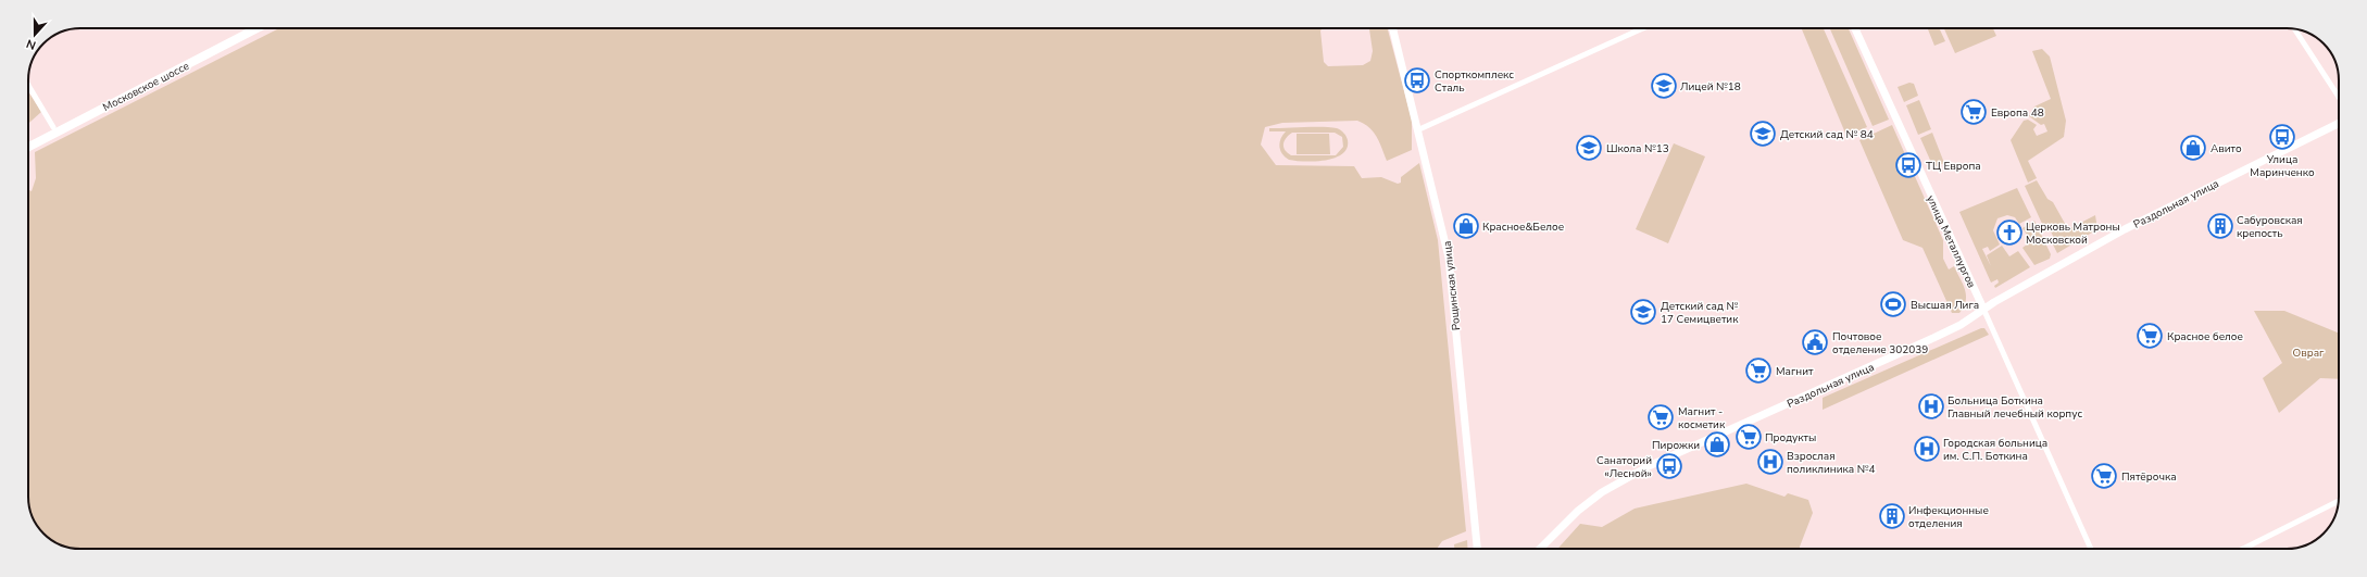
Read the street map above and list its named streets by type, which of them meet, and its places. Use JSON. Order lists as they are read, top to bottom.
{
  "streets": {
    "main road": [
      "Московское шоссе",
      "Раздольная улица",
      "улица Металлургов",
      "Рощинская улица"
    ]
  },
  "crossings": [
    ["Раздольная улица", "улица Металлургов"]
  ],
  "parks": ["Овраг"],
  "places": {
    "bus stop": [
      "Спорткомплекс Сталь",
      "Улица Маринченко",
      "ТЦ Европа",
      "Санаторий «Лесной»"
    ],
    "school or university": [
      "Лицей №18",
      "Детский сад № 84",
      "Школа №13",
      "Детский сад № 17 Семицветик"
    ],
    "supermarket": [
      "Европа 48",
      "Красное белое",
      "Магнит",
      "Магнит - косметик",
      "Продукты",
      "Пятёрочка"
    ],
    "shop": ["Авито", "Красное&Белое", "Пирожки"],
    "building": ["Сабуровская крепость", "Инфекционные отделения"],
    "church": ["Церковь Матроны Московской"],
    "sports": ["Высшая Лига"],
    "public building": ["Почтовое отделение 302039"],
    "hospital": ["Больница Боткина Главный лечебный корпус", "Городская больница им. С.П. Боткина", "Взрослая поликлиника №4"]
  },
  "north": "bottom"
}
